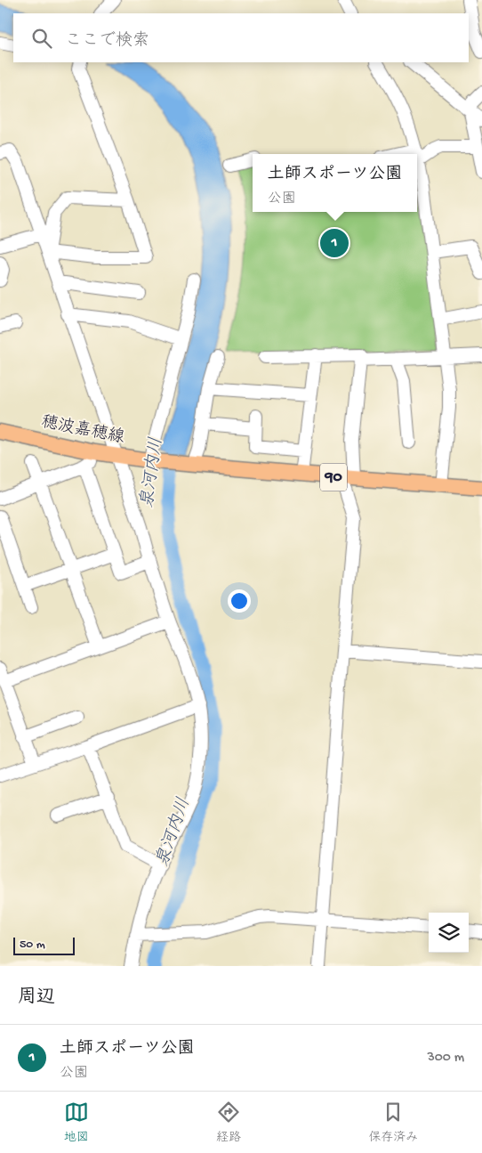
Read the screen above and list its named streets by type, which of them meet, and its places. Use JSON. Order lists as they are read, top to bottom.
{
  "streets": {
    "main road": ["穂波嘉穂線", "90"]
  },
  "crossings": [
    ["穂波嘉穂線", "90"]
  ],
  "water": ["泉河内川"],
  "scale_bar": "50 m",
  "page": {
    "search": "ここで検索",
    "popup": ["土師スポーツ公園", "公園"],
    "pins": "1",
    "scale": "50 m",
    "heading": "周辺",
    "list": [
      {
        "mark": "1",
        "name": "土師スポーツ公園",
        "note": "公園",
        "value": "300 m"
      }
    ],
    "nav": ["地図", "経路", "保存済み"]
  }
}
